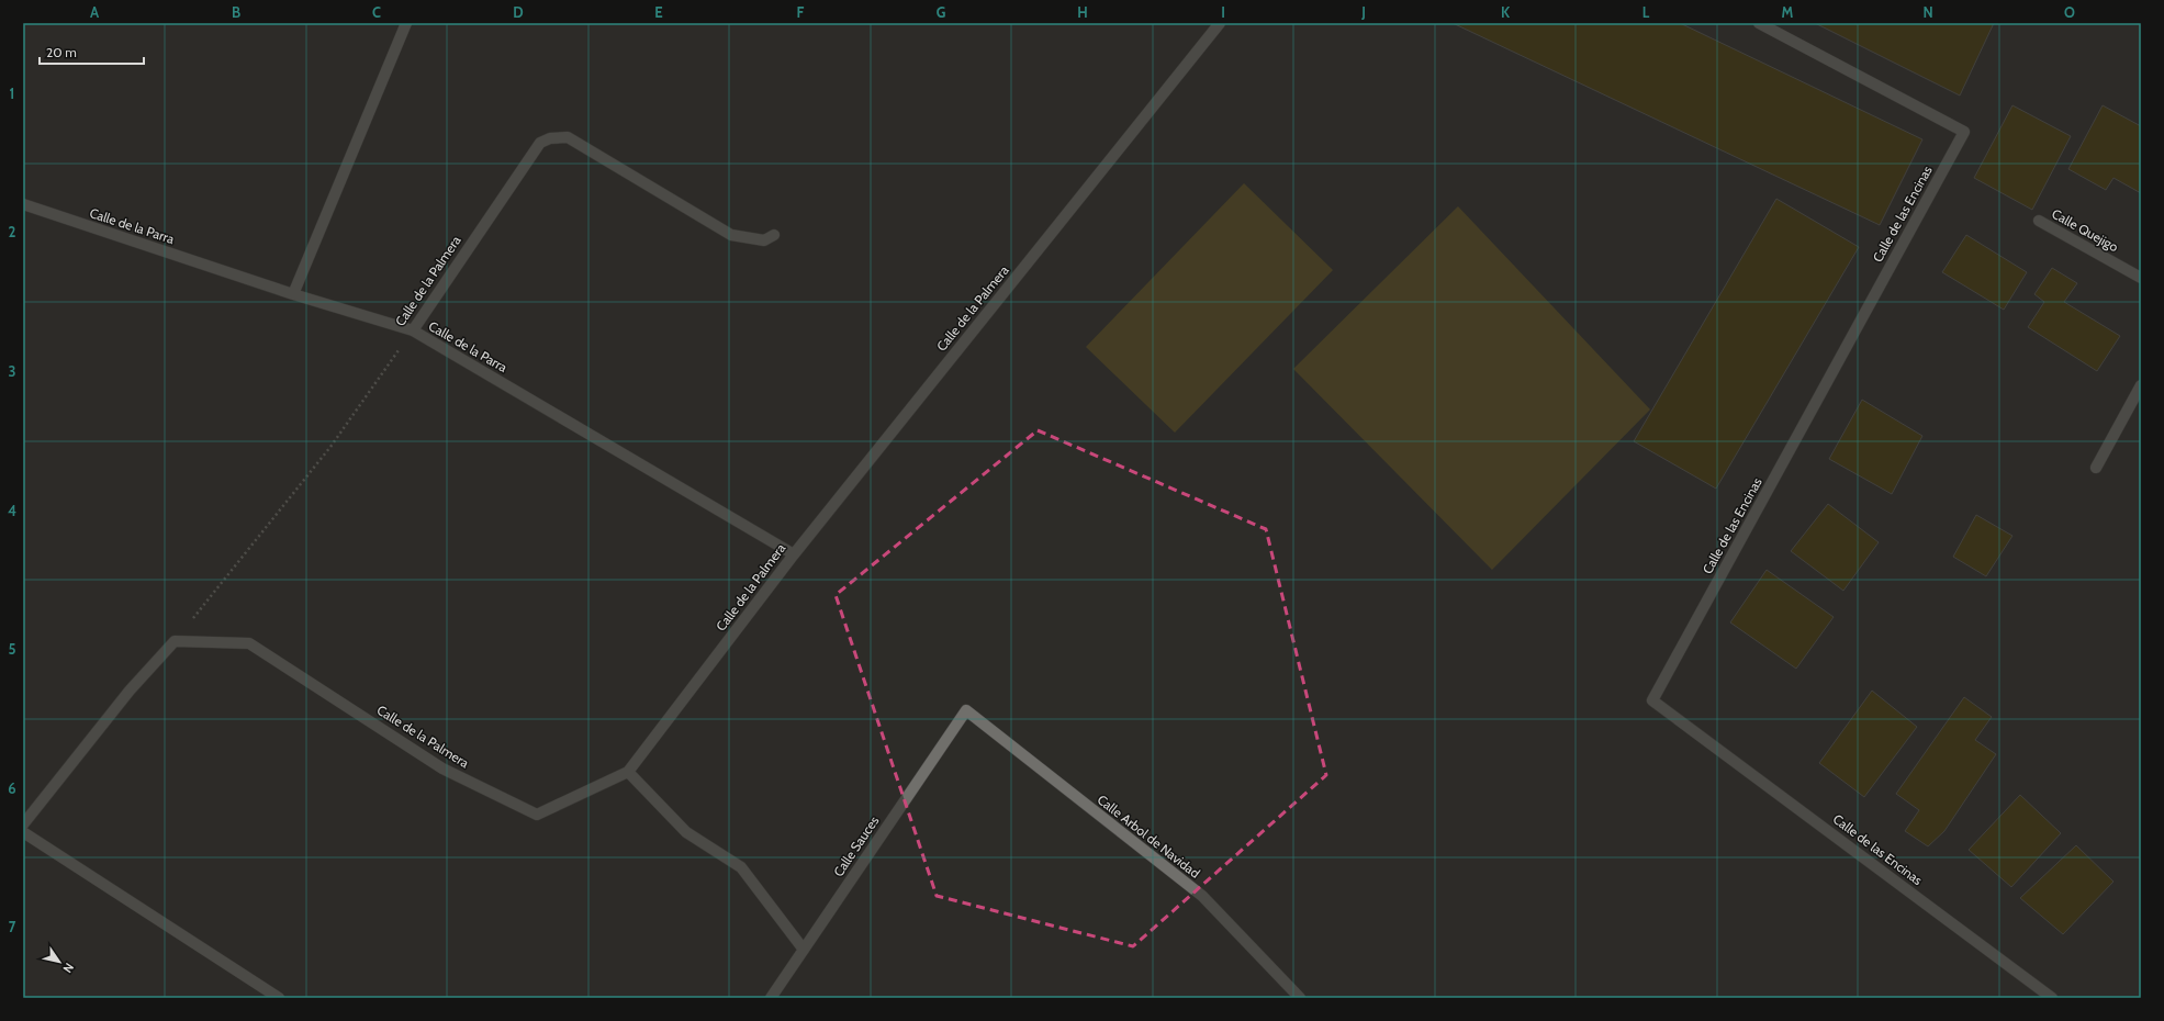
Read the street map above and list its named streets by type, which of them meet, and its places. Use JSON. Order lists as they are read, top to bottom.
{
  "streets": {
    "street": [
      "Calle de las Encinas",
      "Calle de la Parra",
      "Calle Quejigo",
      "Calle de la Palmera",
      "Calle Arbol de Navidad",
      "Calle Sauces"
    ]
  },
  "crossings": [
    ["Calle de la Parra", "Calle de la Palmera"],
    ["Calle Arbol de Navidad", "Calle Sauces"]
  ],
  "scale_bar": "20 m",
  "north": "bottom right",
  "grid": {
    "columns": [
      "A",
      "B",
      "C",
      "D",
      "E",
      "F",
      "G",
      "H",
      "I",
      "J",
      "K",
      "L",
      "M",
      "N",
      "O"
    ],
    "rows": [
      "1",
      "2",
      "3",
      "4",
      "5",
      "6",
      "7"
    ]
  }
}
